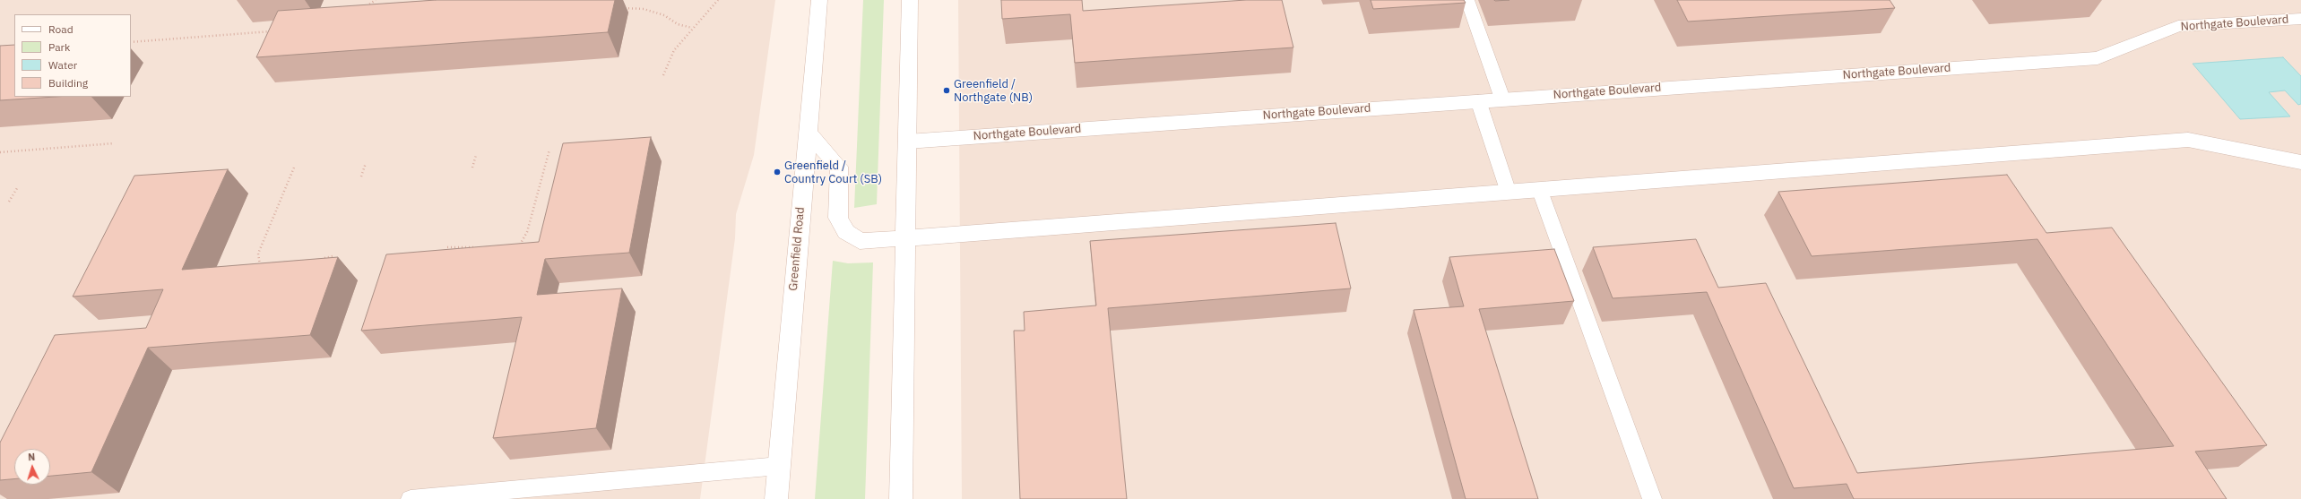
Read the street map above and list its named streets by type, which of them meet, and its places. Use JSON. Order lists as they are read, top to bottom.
{
  "streets": {
    "street": ["Northgate Boulevard", "Greenfield Road"]
  },
  "places": ["Greenfield / Northgate (NB)", "Greenfield / Country Court (SB)"],
  "legend": [
    "Road",
    "Park",
    "Water",
    "Building"
  ],
  "north": "top"
}
